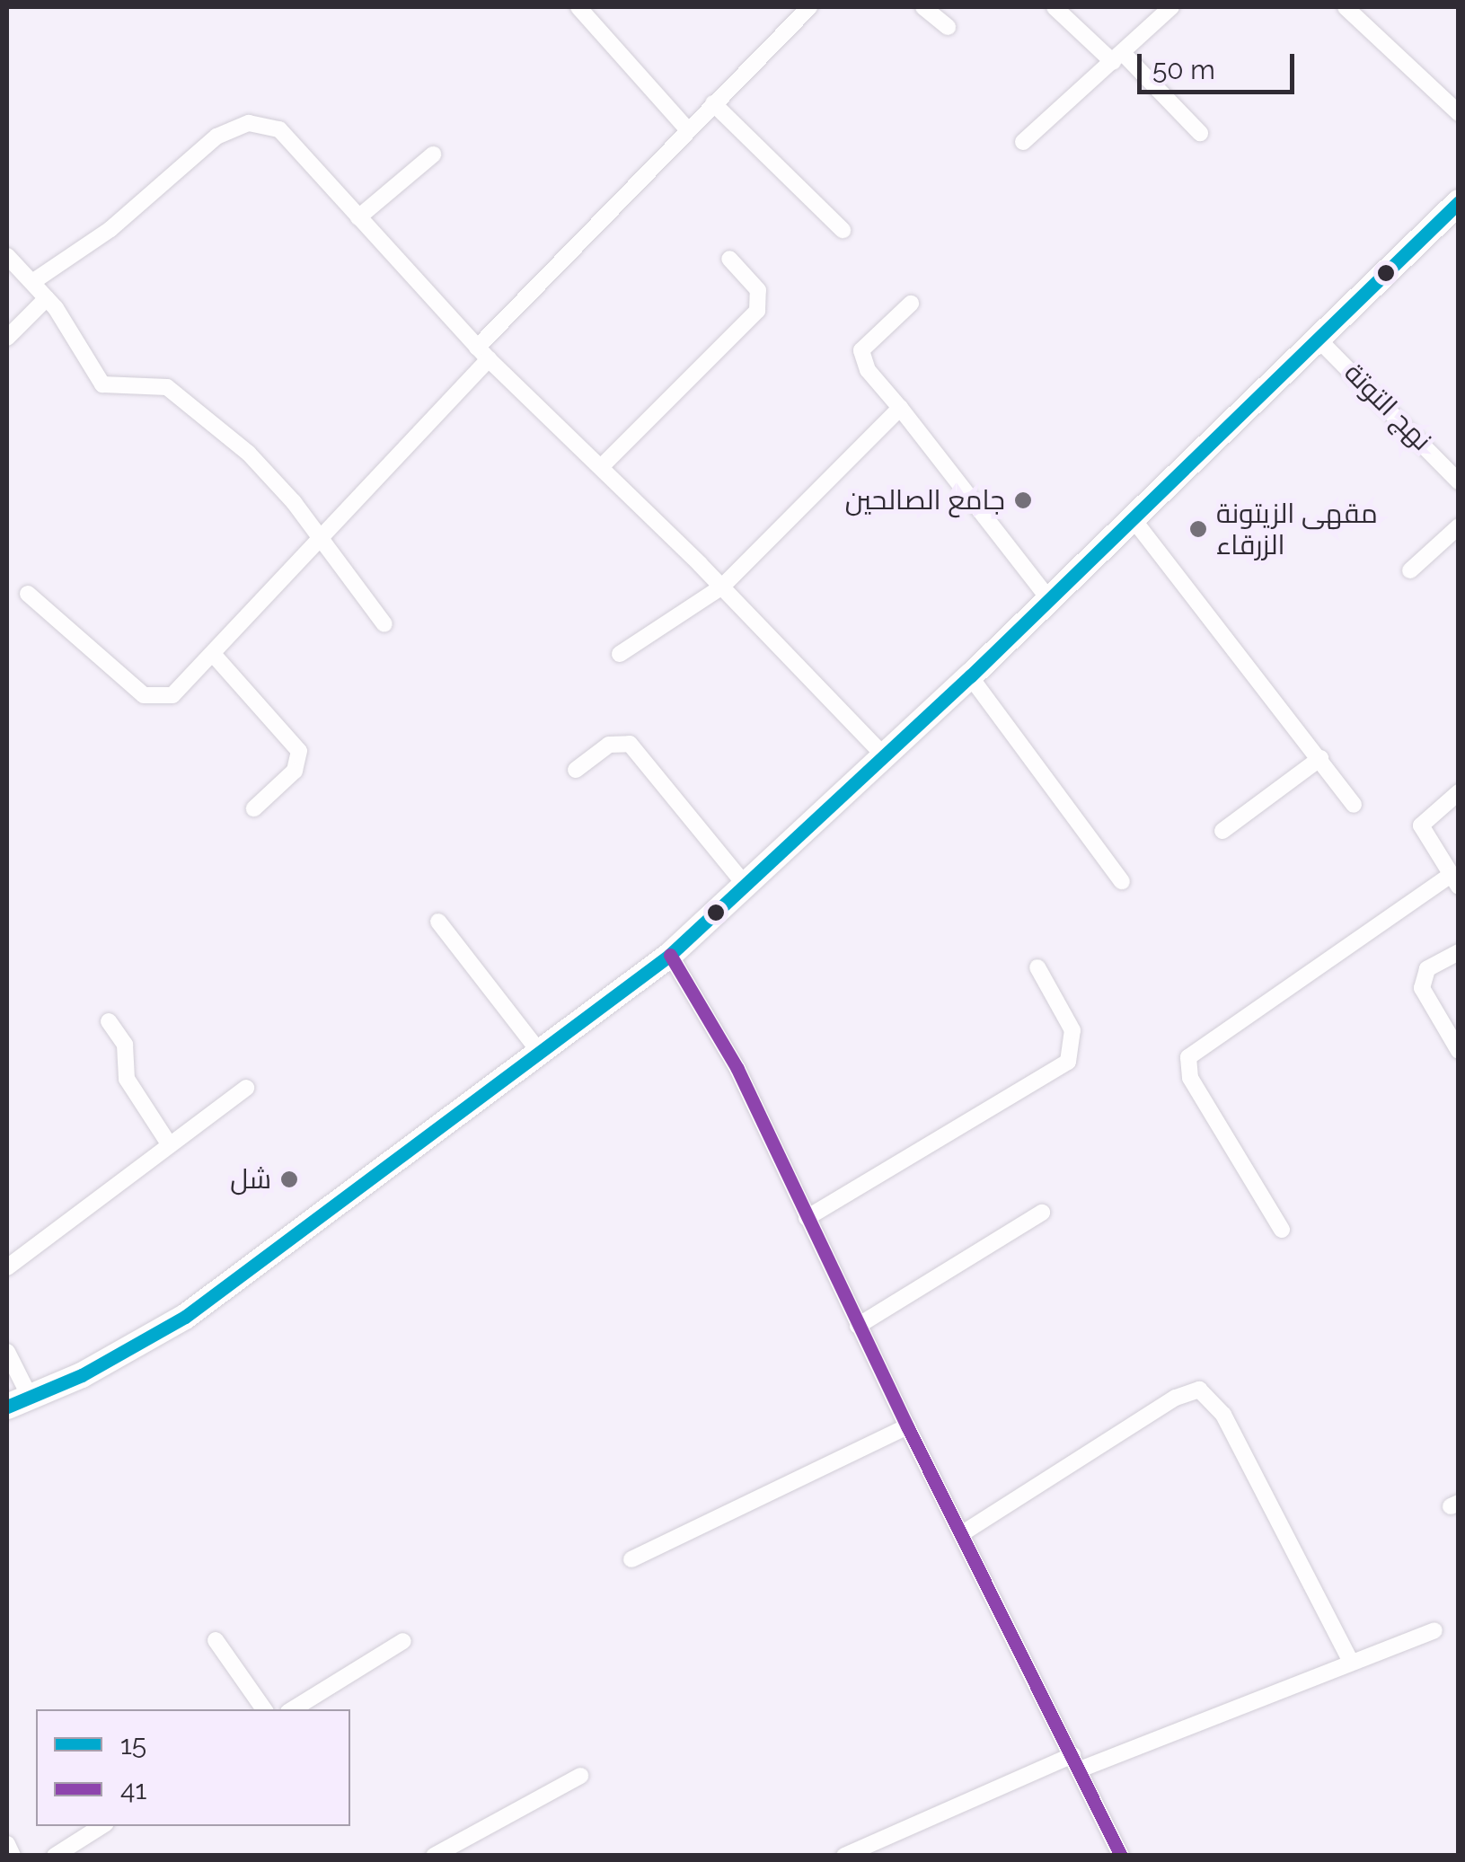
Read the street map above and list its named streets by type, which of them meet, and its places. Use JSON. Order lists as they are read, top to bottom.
{
  "streets": {
    "street": ["نهج التوتة"]
  },
  "places": ["جامع الصالحين", "مقهى الزيتونة الزرقاء", "شل"],
  "lines": ["transit line 15", "transit line 41"],
  "legend": ["15", "41"],
  "scale_bar": "50 m"
}
